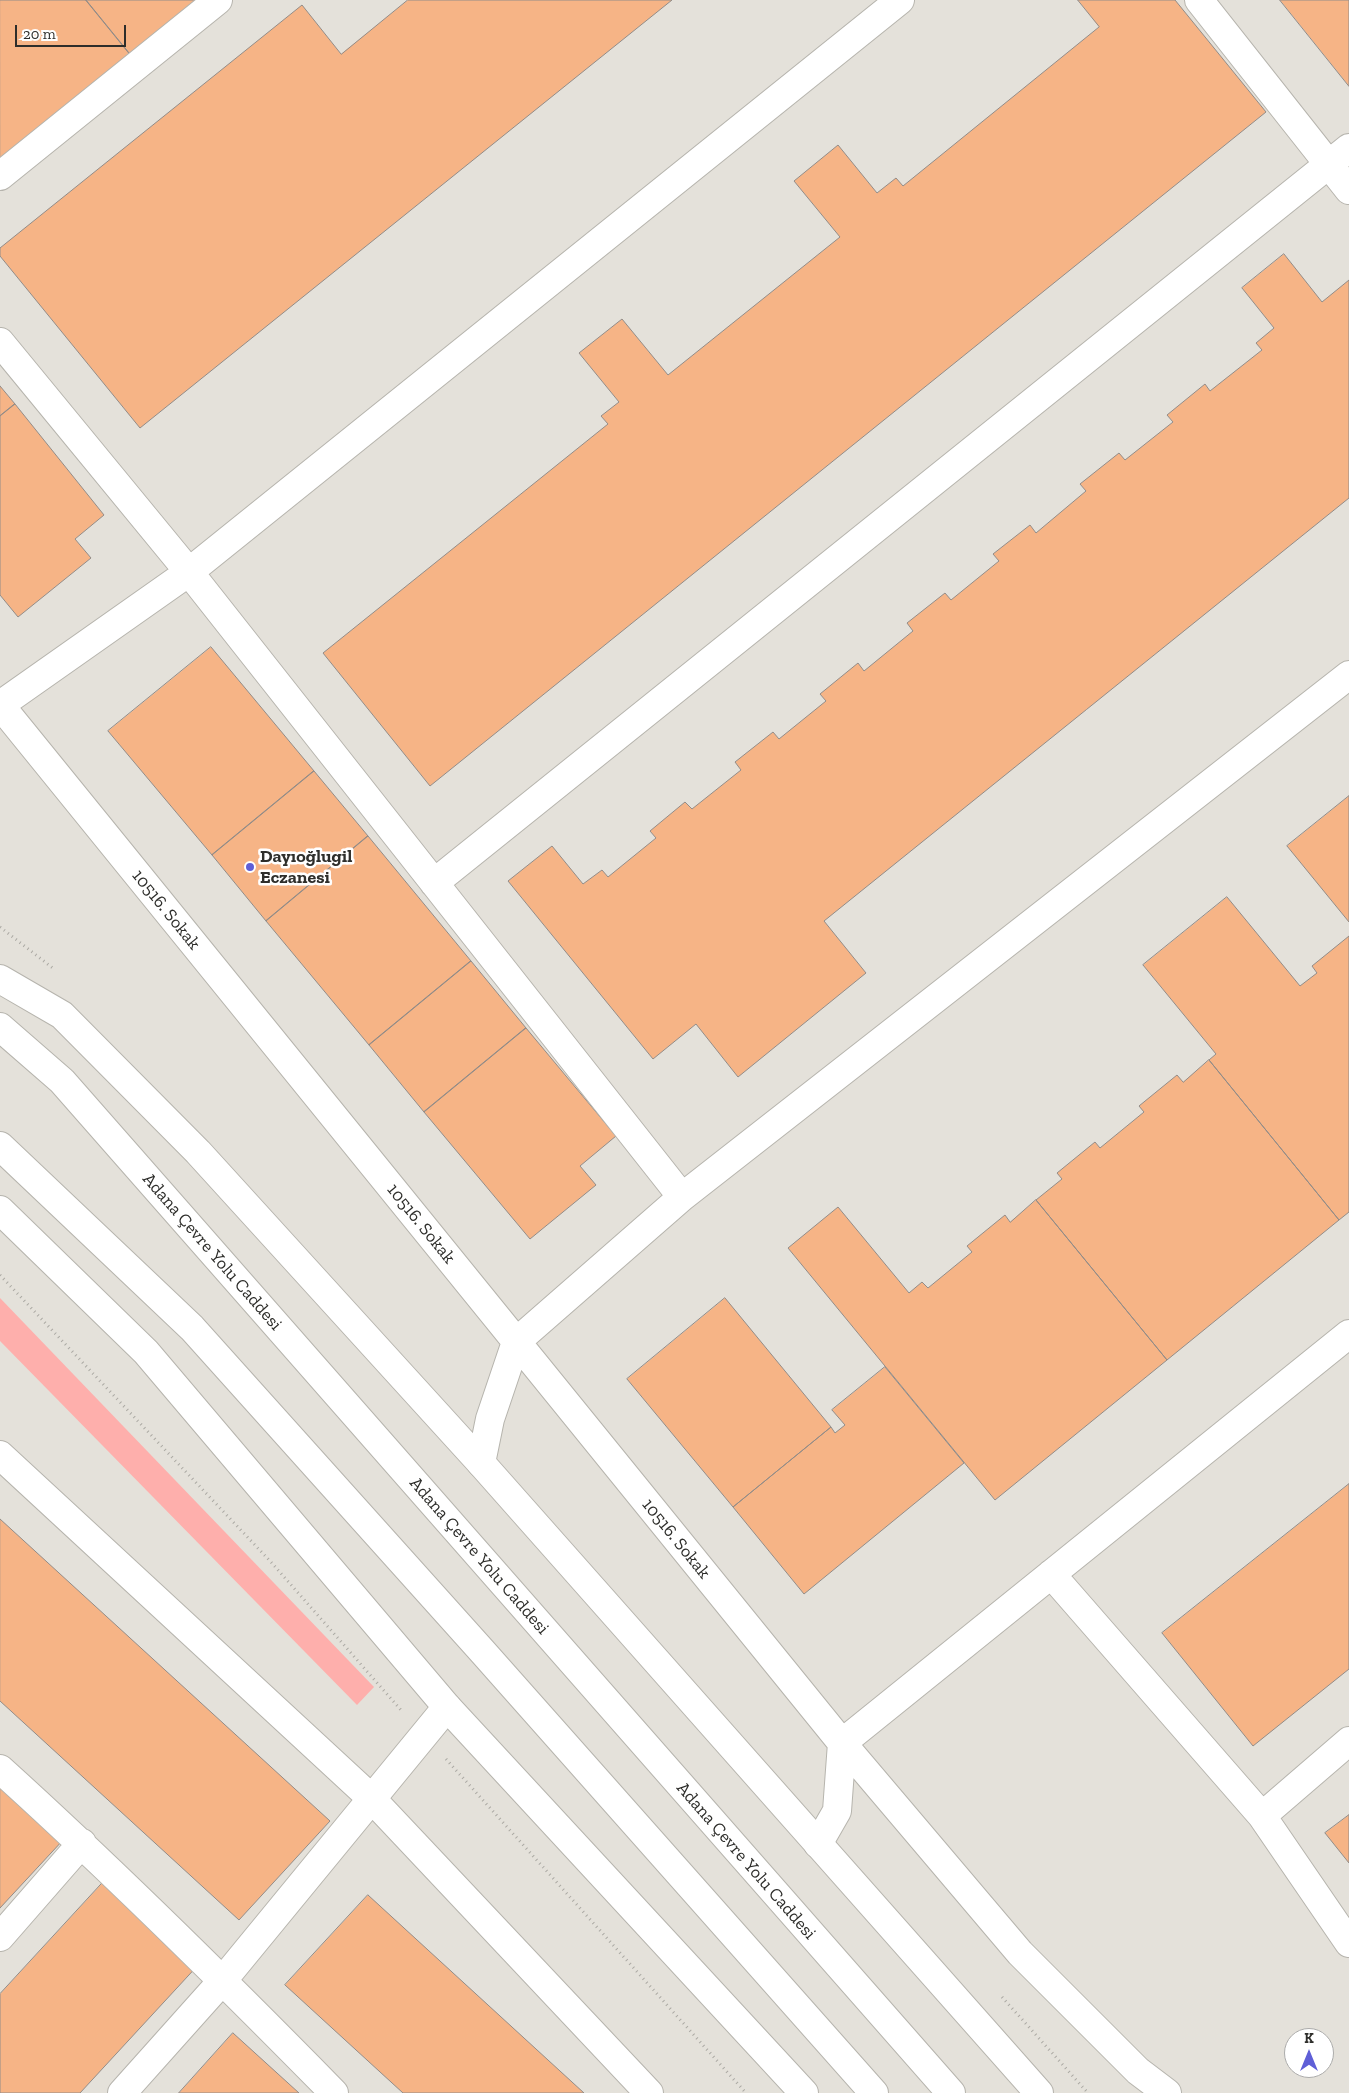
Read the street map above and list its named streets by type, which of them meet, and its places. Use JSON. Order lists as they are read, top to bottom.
{
  "streets": {
    "main road": ["10516. Sokak", "Adana Çevre Yolu Caddesi"]
  },
  "places": ["Dayıoğlugil Eczanesi"],
  "scale_bar": "20 m",
  "north": "top"
}
